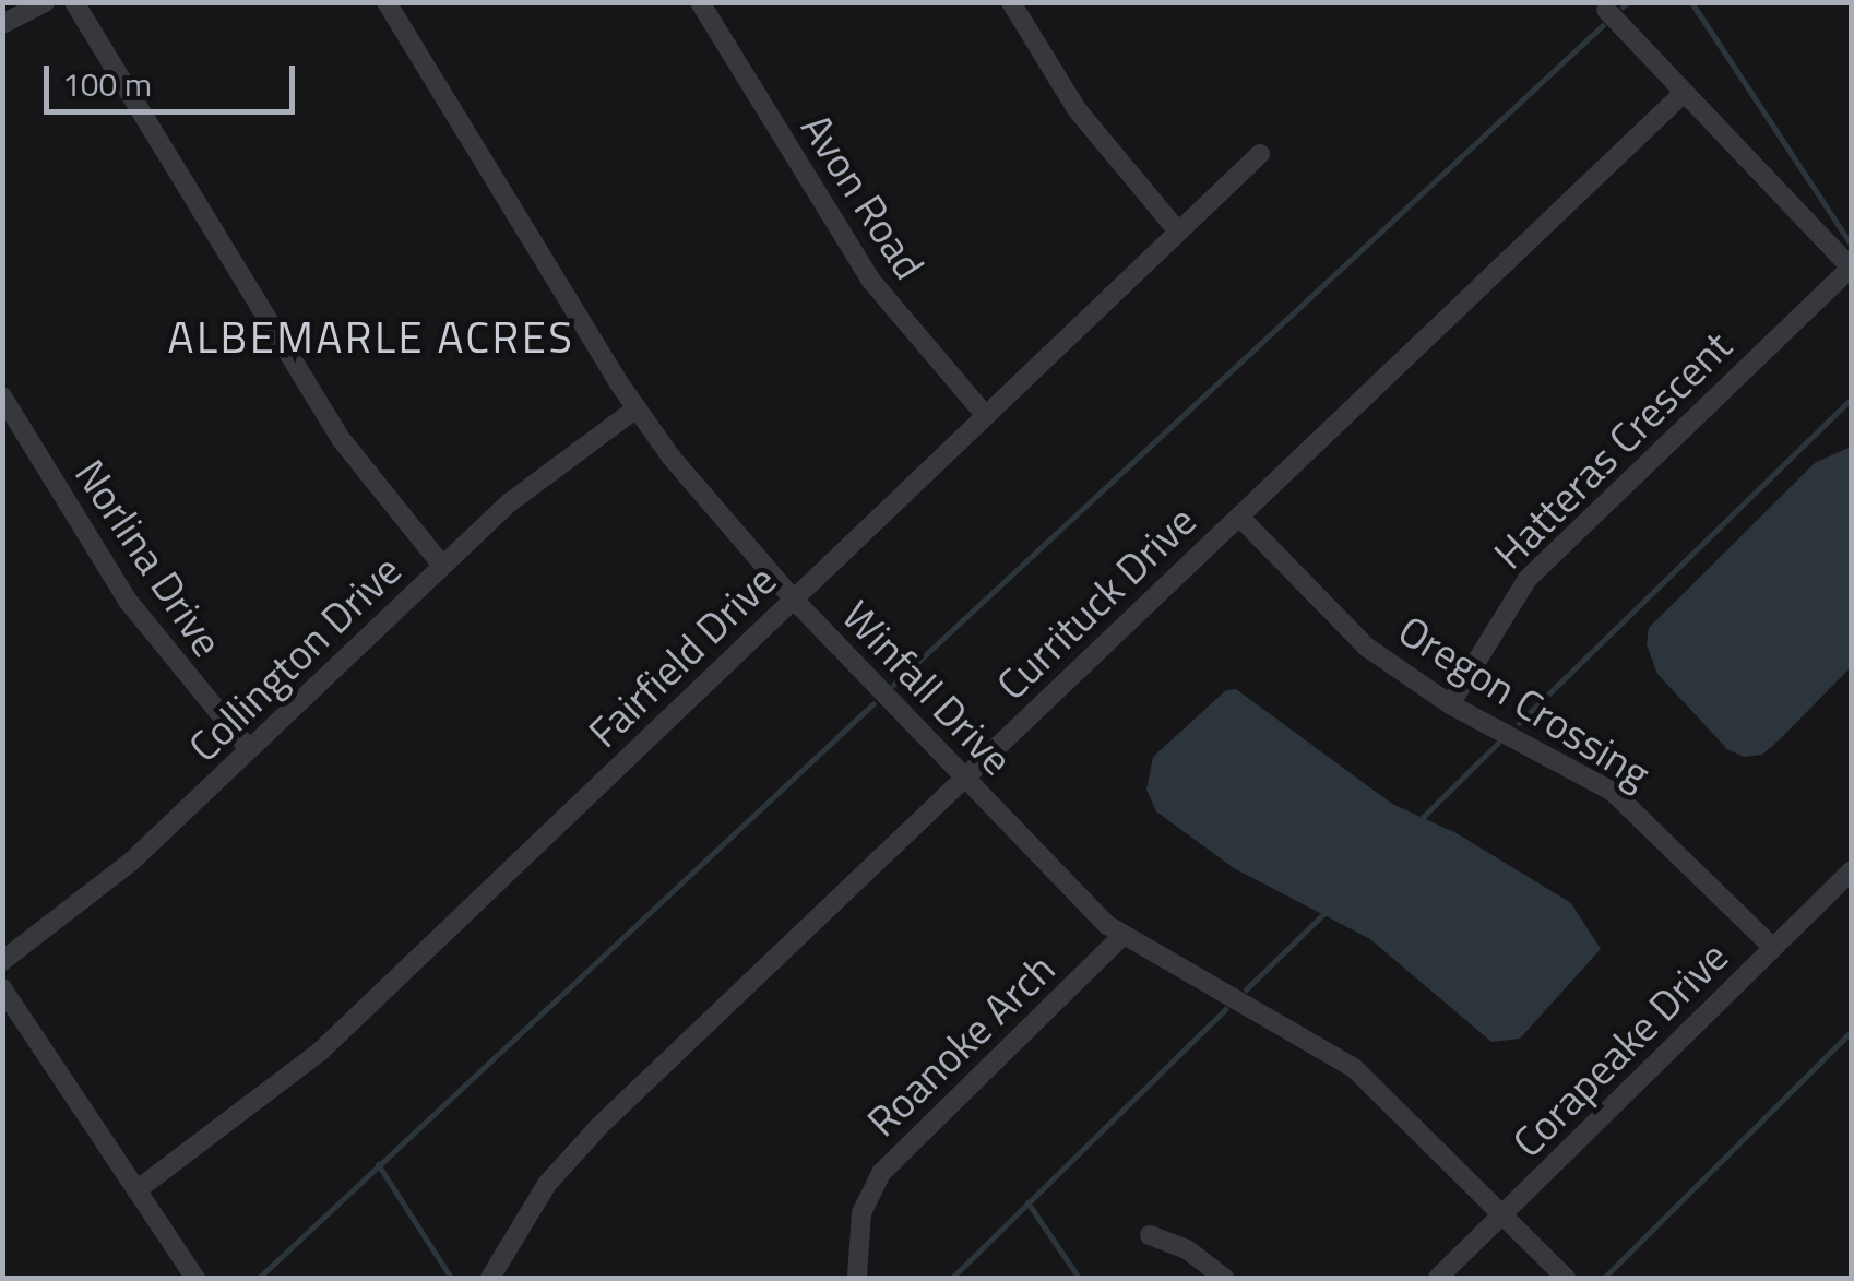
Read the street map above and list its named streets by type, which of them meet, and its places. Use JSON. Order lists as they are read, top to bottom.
{
  "streets": {
    "street": [
      "Avon Road",
      "Hatteras Crescent",
      "Norlina Drive",
      "Currituck Drive",
      "Fairfield Drive",
      "Collington Drive",
      "Winfall Drive",
      "Oregon Crossing",
      "Roanoke Arch",
      "Corapeake Drive"
    ]
  },
  "crossings": [
    ["Avon Road", "Fairfield Drive"],
    ["Hatteras Crescent", "Oregon Crossing"],
    ["Norlina Drive", "Collington Drive"],
    ["Currituck Drive", "Winfall Drive"],
    ["Currituck Drive", "Oregon Crossing"],
    ["Fairfield Drive", "Winfall Drive"],
    ["Collington Drive", "Winfall Drive"],
    ["Winfall Drive", "Roanoke Arch"],
    ["Winfall Drive", "Corapeake Drive"],
    ["Oregon Crossing", "Corapeake Drive"]
  ],
  "districts": ["ALBEMARLE ACRES"],
  "scale_bar": "100 m"
}
